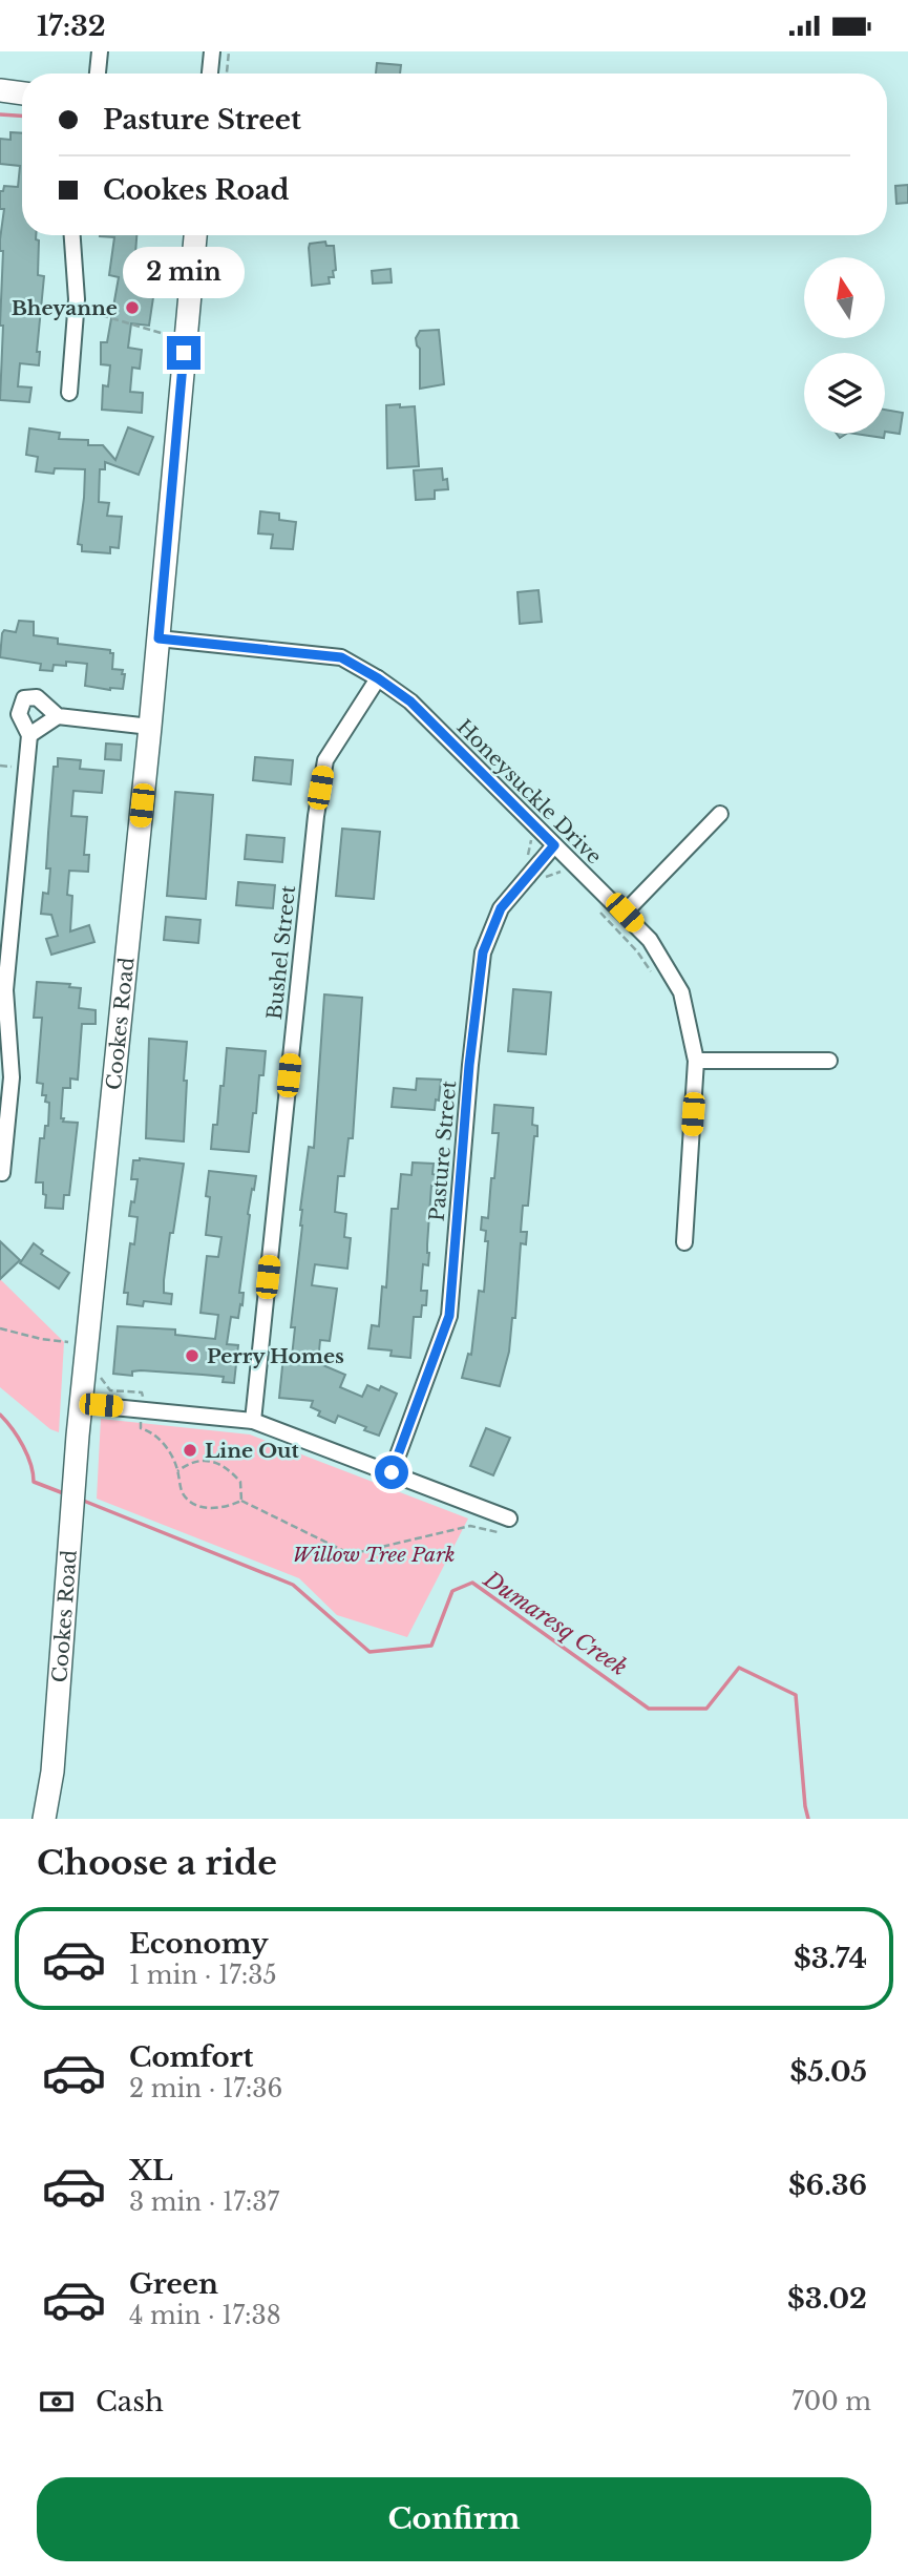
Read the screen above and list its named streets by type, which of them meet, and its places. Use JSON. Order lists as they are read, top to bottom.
{
  "streets": {
    "street": [
      "Honeysuckle Drive",
      "Bushel Street",
      "Cookes Road",
      "Pasture Street"
    ]
  },
  "crossings": [
    ["Honeysuckle Drive", "Bushel Street"],
    ["Honeysuckle Drive", "Cookes Road"],
    ["Honeysuckle Drive", "Pasture Street"]
  ],
  "water": ["Dumaresq Creek"],
  "parks": ["Willow Tree Park"],
  "places": ["Bheyanne", "Perry Homes", "Line Out"],
  "north": "top",
  "page": {
    "status": "17:32",
    "banner": ["Pasture Street", "Cookes Road"],
    "bubble": "2 min",
    "heading": "Choose a ride",
    "list": [
      {
        "name": "Economy",
        "note": "1 min · 17:35",
        "value": "$3.74"
      },
      {
        "name": "Comfort",
        "note": "2 min · 17:36",
        "value": "$5.05"
      },
      {
        "name": "XL",
        "note": "3 min · 17:37",
        "value": "$6.36"
      },
      {
        "name": "Green",
        "note": "4 min · 17:38",
        "value": "$3.02"
      }
    ],
    "pay": ["Cash", "700 m"],
    "buttons": "Confirm"
  }
}
